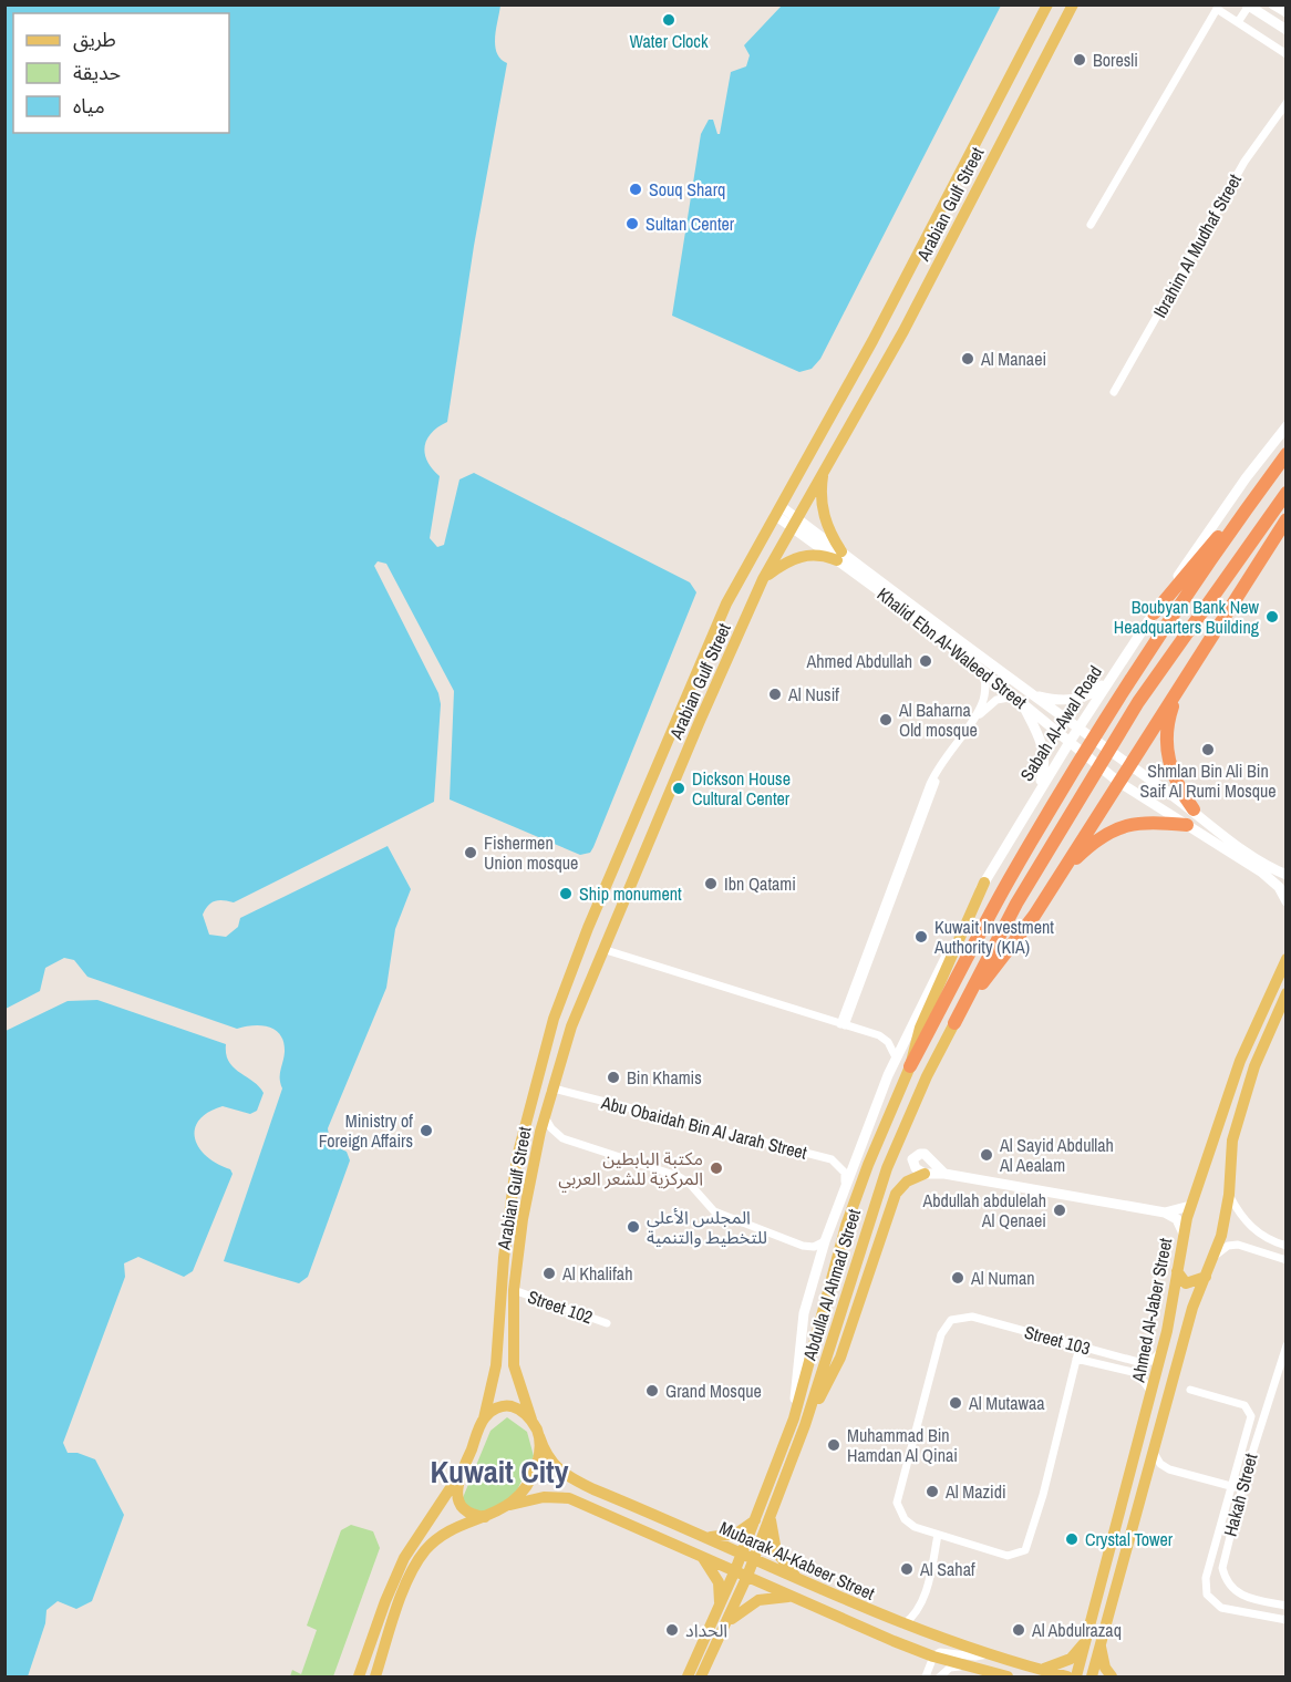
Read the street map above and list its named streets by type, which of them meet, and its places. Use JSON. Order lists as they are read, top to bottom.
{
  "streets": {
    "highway": ["Sabah Al-Awal Road"],
    "main road": [
      "Arabian Gulf Street",
      "Khalid Ebn Al-Waleed Street",
      "Abdulla Al Ahmad Street",
      "Ahmed Al-Jaber Street",
      "Mubarak Al-Kabeer Street"
    ],
    "street": [
      "Ibrahim Al Mudhaf Street",
      "Abu Obaidah Bin Al Jarah Street",
      "Street 102",
      "Street 103",
      "Hakah Street"
    ]
  },
  "crossings": [
    ["Arabian Gulf Street", "Khalid Ebn Al-Waleed Street"],
    ["Arabian Gulf Street", "Abu Obaidah Bin Al Jarah Street"],
    ["Arabian Gulf Street", "Street 102"],
    ["Arabian Gulf Street", "Mubarak Al-Kabeer Street"],
    ["Khalid Ebn Al-Waleed Street", "Sabah Al-Awal Road"],
    ["Sabah Al-Awal Road", "Abdulla Al Ahmad Street"],
    ["Abu Obaidah Bin Al Jarah Street", "Abdulla Al Ahmad Street"],
    ["Abdulla Al Ahmad Street", "Mubarak Al-Kabeer Street"],
    ["Ahmed Al-Jaber Street", "Street 103"]
  ],
  "districts": ["Kuwait City"],
  "places": [
    "Water Clock",
    "Boresli",
    "Souq Sharq",
    "Sultan Center",
    "Al Manaei",
    "Boubyan Bank New Headquarters Building",
    "Ahmed Abdullah",
    "Al Nusif",
    "Al Baharna Old mosque",
    "Shmlan Bin Ali Bin Saif Al Rumi Mosque",
    "Dickson House Cultural Center",
    "Fishermen Union mosque",
    "Ibn Qatami",
    "Ship monument",
    "Kuwait Investment Authority (KIA)",
    "Bin Khamis",
    "Ministry of Foreign Affairs",
    "Al Sayid Abdullah Al Aealam",
    "مكتبة البابطين المركزية للشعر العربي",
    "Abdullah abdulelah Al Qenaei",
    "المجلس الأعلى للتخطيط والتنمية",
    "Al Khalifah",
    "Al Numan",
    "Grand Mosque",
    "Al Mutawaa",
    "Muhammad Bin Hamdan Al Qinai",
    "Al Mazidi",
    "Crystal Tower",
    "Al Sahaf",
    "الحداد",
    "Al Abdulrazaq"
  ],
  "legend": ["طريق", "حديقة", "مياه"]
}
